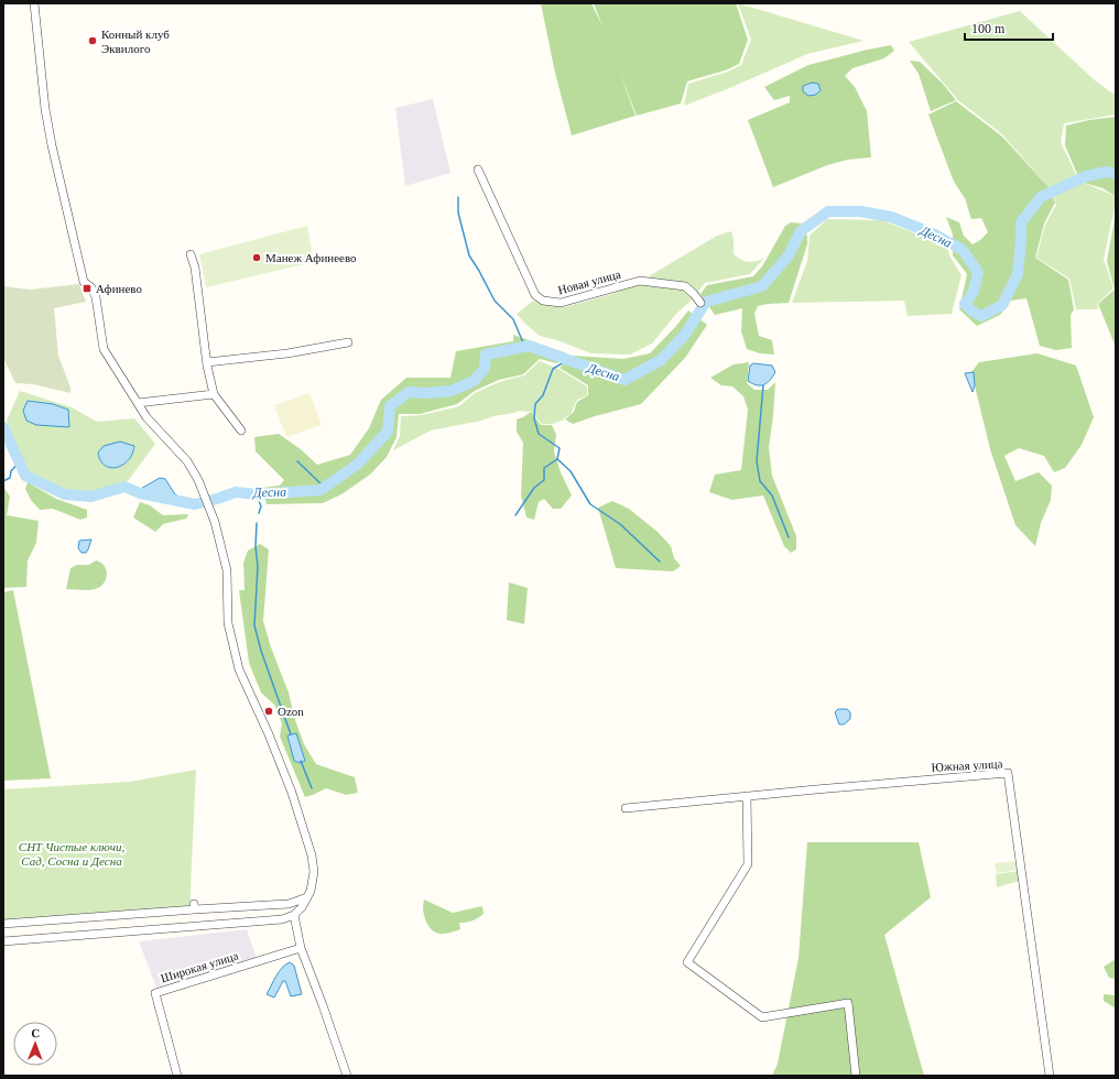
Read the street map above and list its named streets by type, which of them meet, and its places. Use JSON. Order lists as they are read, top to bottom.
{
  "streets": {
    "street": ["Новая улица", "Южная улица", "Широкая улица"]
  },
  "water": ["Десна"],
  "parks": ["СНТ Чистые ключи, Сад, Сосна и Десна"],
  "places": {
    "other": ["Конный клуб Эквилого", "Манеж Афинеево", "Ozon"],
    "transit": ["Афинево"]
  },
  "scale_bar": "100 m",
  "north": "top"
}
